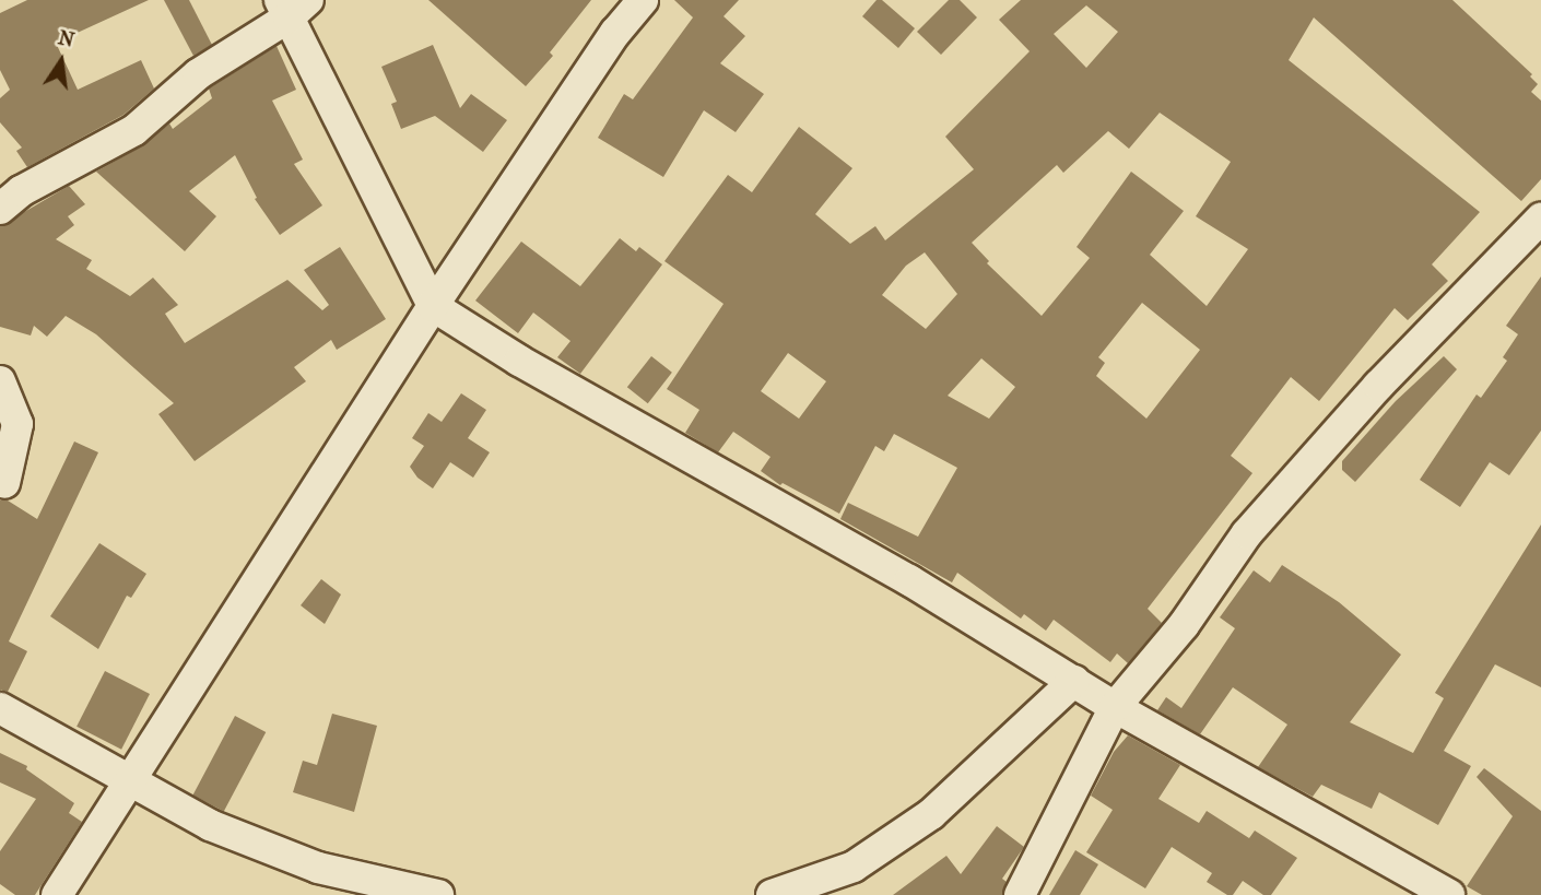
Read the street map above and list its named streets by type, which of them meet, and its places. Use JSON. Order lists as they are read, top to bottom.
{
  "north": "top"
}
